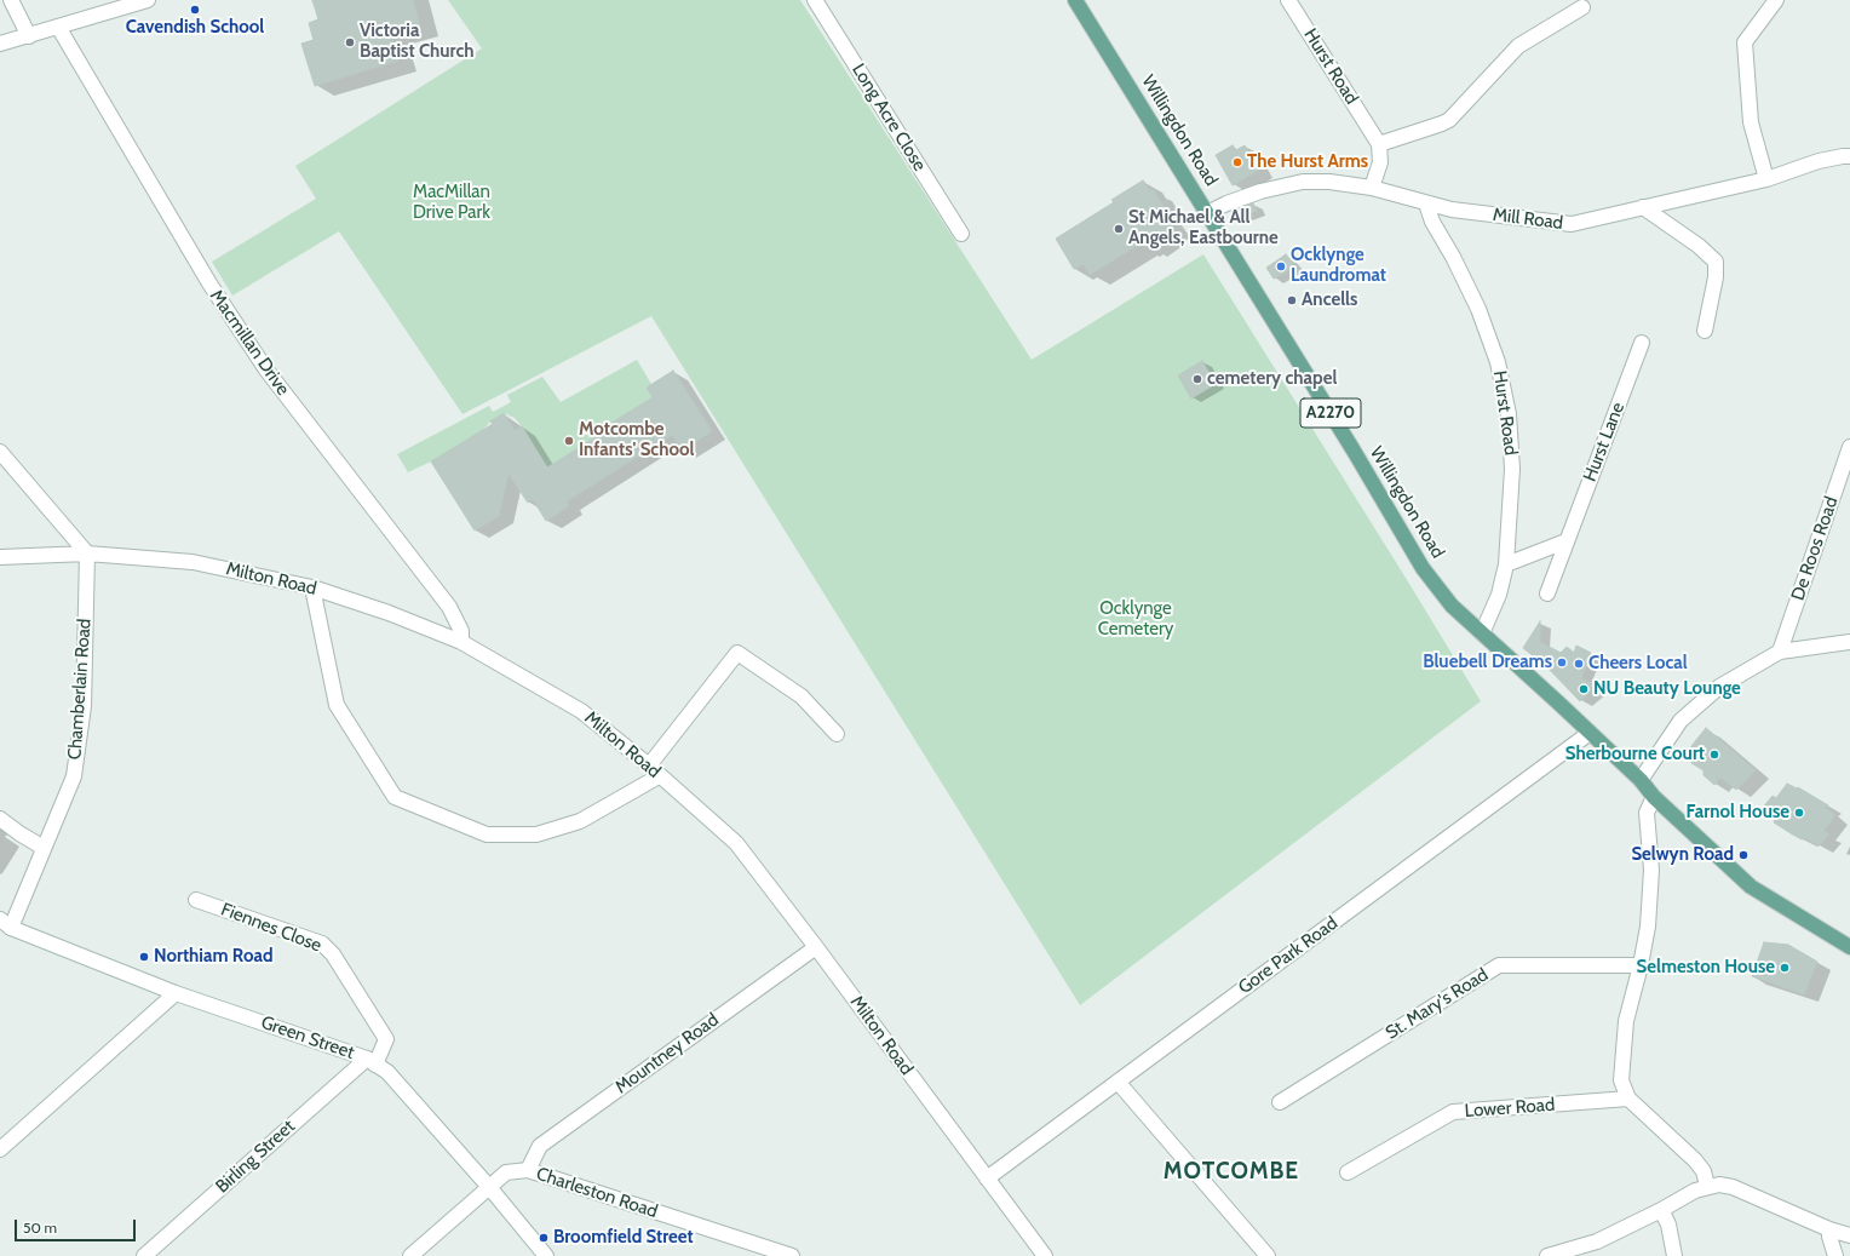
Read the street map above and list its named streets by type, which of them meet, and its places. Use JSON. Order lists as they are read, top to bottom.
{
  "streets": {
    "main road": ["Willingdon Road", "A2270"],
    "street": [
      "Hurst Road",
      "Long Acre Close",
      "Mill Road",
      "Macmillan Drive",
      "Hurst Lane",
      "De Roos Road",
      "Milton Road",
      "Chamberlain Road",
      "Fiennes Close",
      "Gore Park Road",
      "St. Mary's Road",
      "Green Street",
      "Mountney Road",
      "Lower Road",
      "Birling Street",
      "Charleston Road"
    ]
  },
  "crossings": [
    ["Hurst Road", "Willingdon Road"],
    ["Hurst Road", "Mill Road"],
    ["Willingdon Road", "Mill Road"],
    ["Willingdon Road", "A2270"],
    ["Willingdon Road", "Gore Park Road"],
    ["Macmillan Drive", "Milton Road"],
    ["Milton Road", "Chamberlain Road"],
    ["Milton Road", "Gore Park Road"],
    ["Milton Road", "Mountney Road"],
    ["Chamberlain Road", "Green Street"],
    ["Fiennes Close", "Green Street"],
    ["Fiennes Close", "Birling Street"],
    ["Green Street", "Birling Street"],
    ["Green Street", "Charleston Road"],
    ["Mountney Road", "Charleston Road"]
  ],
  "districts": ["MOTCOMBE"],
  "parks": ["MacMillan Drive Park", "Ocklynge Cemetery"],
  "places": [
    "Cavendish School",
    "Victoria Baptist Church",
    "The Hurst Arms",
    "St Michael & All Angels, Eastbourne",
    "Ocklynge Laundromat",
    "Ancells",
    "cemetery chapel",
    "Motcombe Infants' School",
    "Bluebell Dreams",
    "Cheers Local",
    "NU Beauty Lounge",
    "Sherbourne Court",
    "Farnol House",
    "Selwyn Road",
    "Northiam Road",
    "Selmeston House",
    "Broomfield Street"
  ],
  "scale_bar": "50 m"
}
